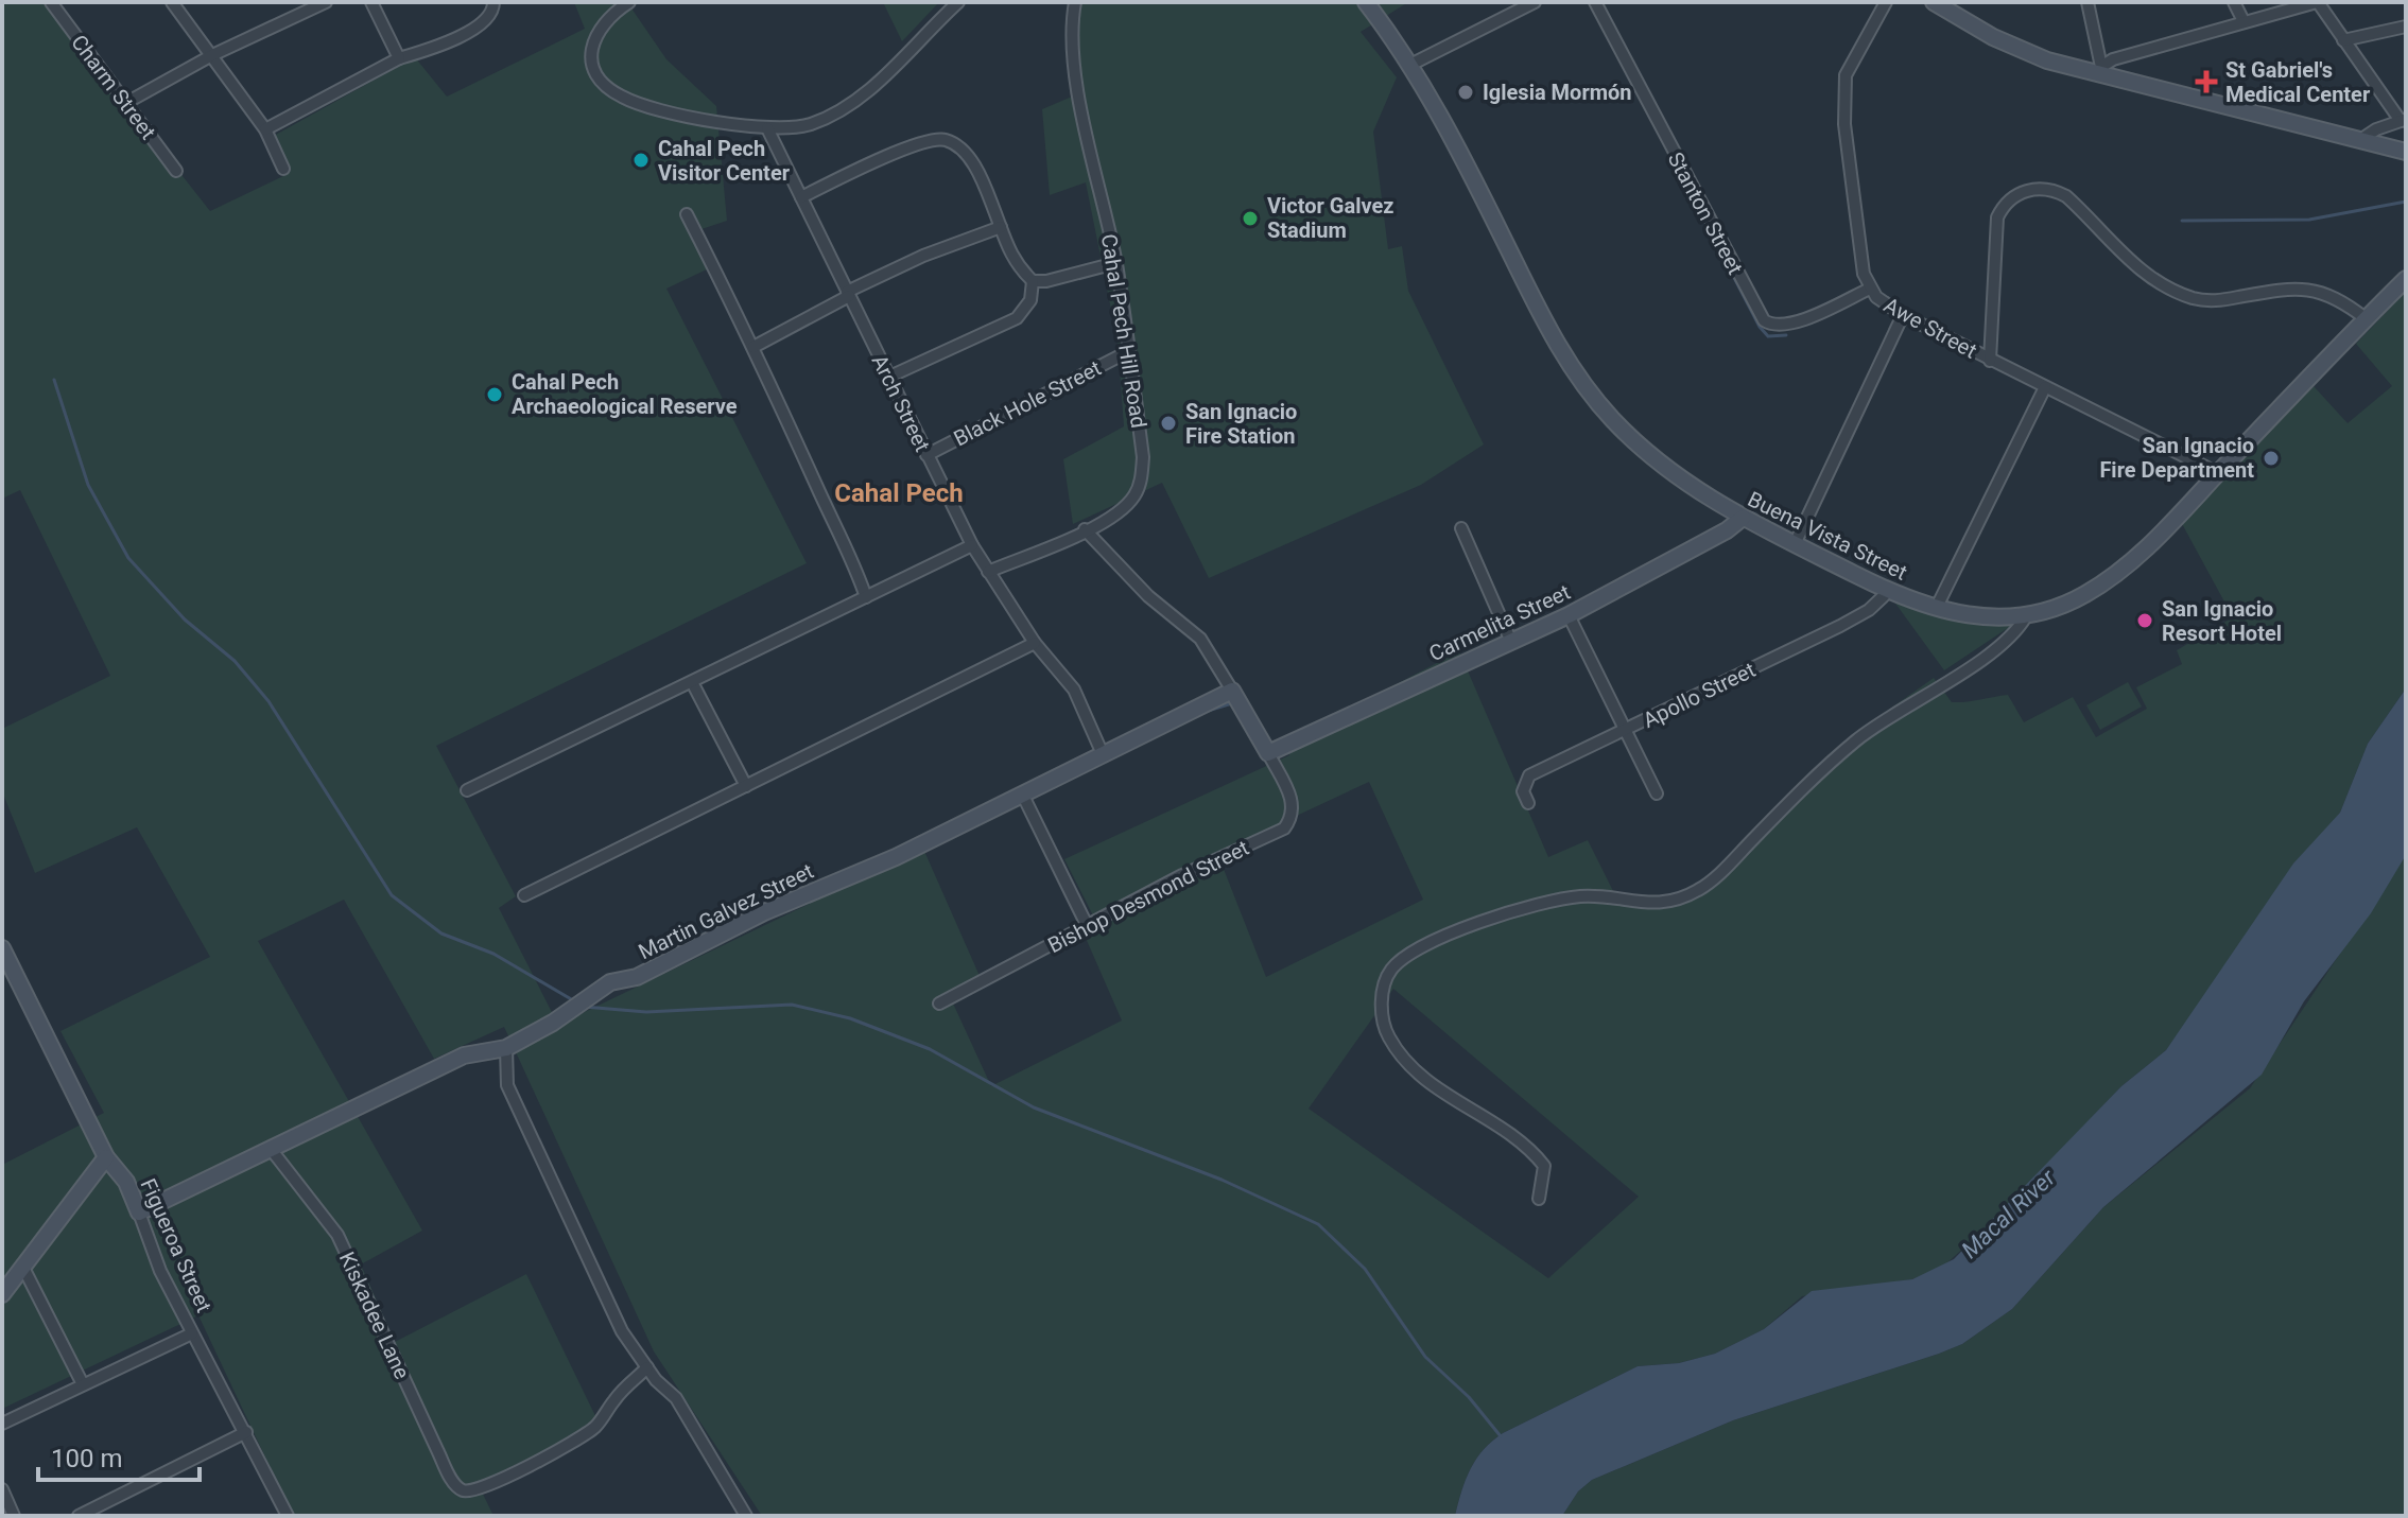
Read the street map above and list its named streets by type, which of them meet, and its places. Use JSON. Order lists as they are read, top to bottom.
{
  "streets": {
    "street": [
      "Charm Street",
      "Stanton Street",
      "Awe Street",
      "Cahal Pech Hill Road",
      "Arch Street",
      "Black Hole Street",
      "Buena Vista Street",
      "Carmelita Street",
      "Apollo Street",
      "Bishop Desmond Street",
      "Martin Galvez Street",
      "Figueroa Street",
      "Kiskadee Lane"
    ]
  },
  "crossings": [
    ["Stanton Street", "Awe Street"],
    ["Awe Street", "Buena Vista Street"],
    ["Cahal Pech Hill Road", "Arch Street"],
    ["Cahal Pech Hill Road", "Black Hole Street"],
    ["Arch Street", "Black Hole Street"],
    ["Arch Street", "Martin Galvez Street"],
    ["Buena Vista Street", "Carmelita Street"],
    ["Buena Vista Street", "Apollo Street"],
    ["Carmelita Street", "Bishop Desmond Street"],
    ["Martin Galvez Street", "Figueroa Street"],
    ["Martin Galvez Street", "Kiskadee Lane"]
  ],
  "districts": ["Cahal Pech"],
  "water": ["Macal River"],
  "places": {
    "health": ["St Gabriel's Medical Center"],
    "other": [
      "Iglesia Mormón",
      "Cahal Pech Visitor Center",
      "Victor Galvez Stadium",
      "Cahal Pech Archaeological Reserve",
      "San Ignacio Fire Station",
      "San Ignacio Fire Department",
      "San Ignacio Resort Hotel"
    ]
  },
  "scale_bar": "100 m"
}
